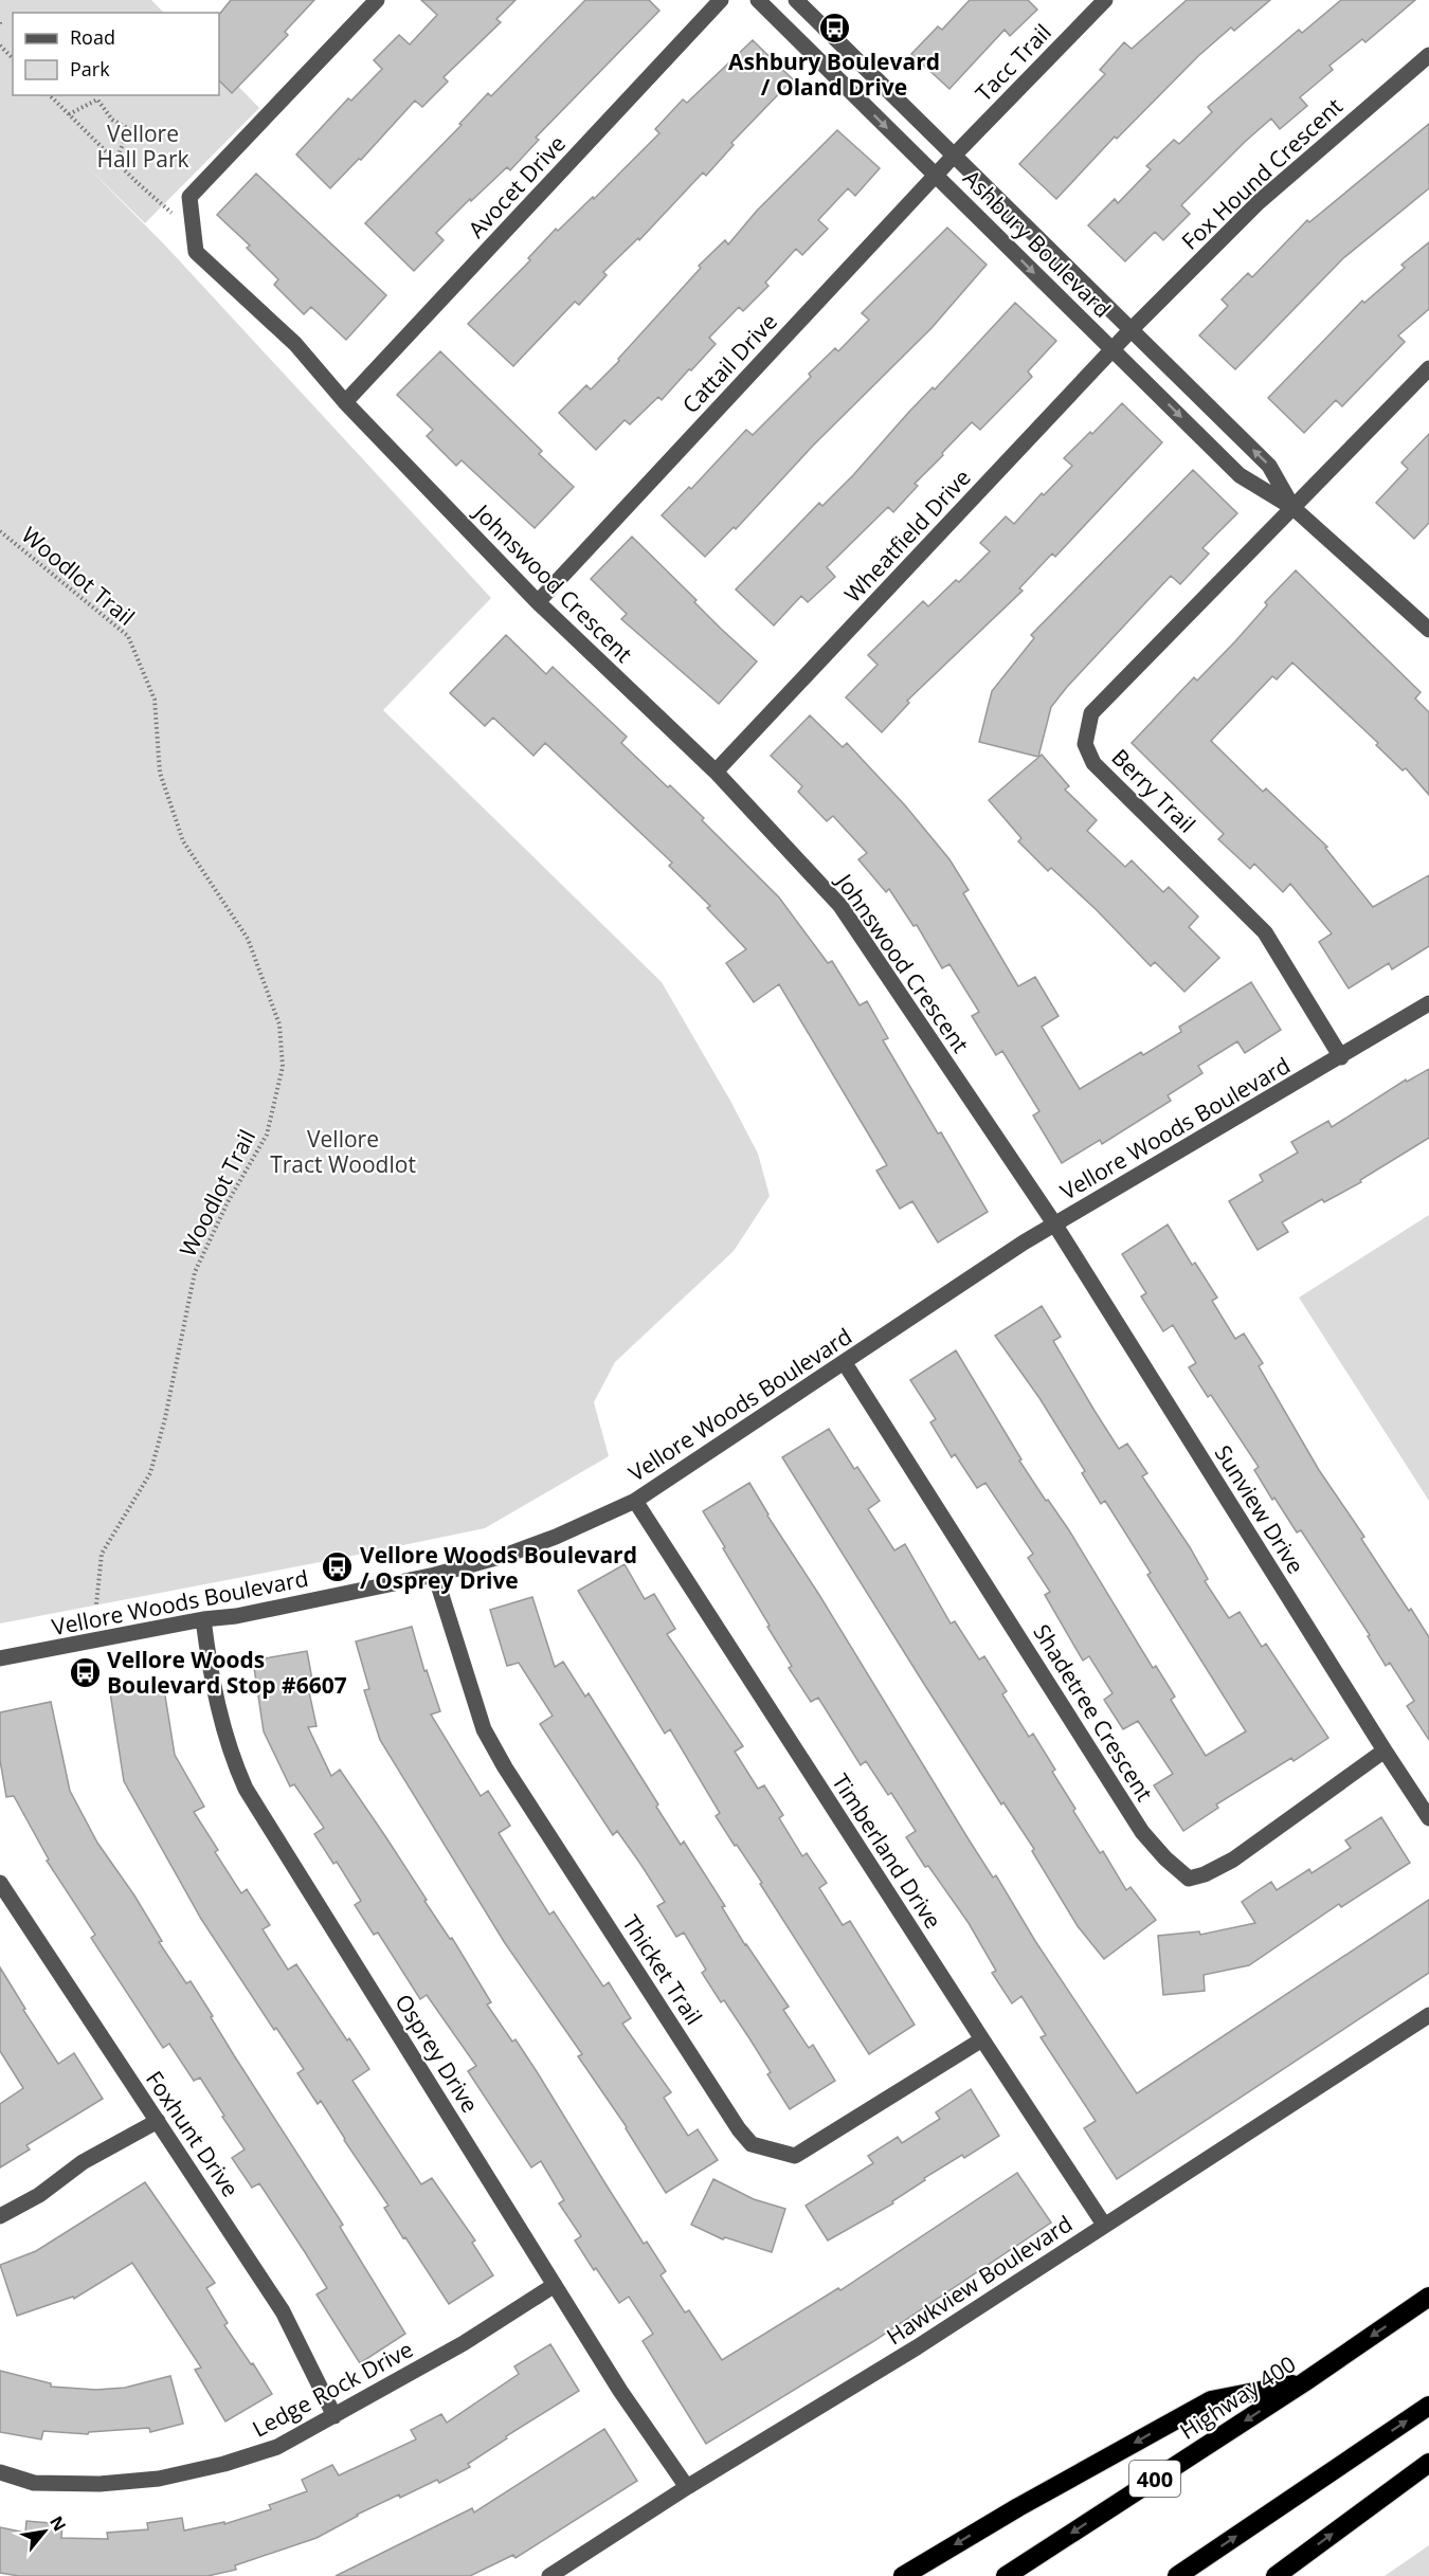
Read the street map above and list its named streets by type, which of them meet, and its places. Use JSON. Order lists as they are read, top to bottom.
{
  "streets": {
    "highway": ["Highway 400", "400"],
    "street": [
      "Tacc Trail",
      "Fox Hound Crescent",
      "Avocet Drive",
      "Ashbury Boulevard",
      "Cattail Drive",
      "Wheatfield Drive",
      "Johnswood Crescent",
      "Berry Trail",
      "Vellore Woods Boulevard",
      "Sunview Drive",
      "Shadetree Crescent",
      "Timberland Drive",
      "Thicket Trail",
      "Osprey Drive",
      "Foxhunt Drive",
      "Hawkview Boulevard",
      "Ledge Rock Drive"
    ],
    "path": ["Woodlot Trail"]
  },
  "crossings": [
    ["Tacc Trail", "Ashbury Boulevard"],
    ["Tacc Trail", "Cattail Drive"],
    ["Fox Hound Crescent", "Ashbury Boulevard"],
    ["Fox Hound Crescent", "Wheatfield Drive"],
    ["Avocet Drive", "Johnswood Crescent"],
    ["Ashbury Boulevard", "Cattail Drive"],
    ["Ashbury Boulevard", "Wheatfield Drive"],
    ["Ashbury Boulevard", "Berry Trail"],
    ["Cattail Drive", "Johnswood Crescent"],
    ["Wheatfield Drive", "Johnswood Crescent"],
    ["Johnswood Crescent", "Vellore Woods Boulevard"],
    ["Johnswood Crescent", "Sunview Drive"],
    ["Berry Trail", "Vellore Woods Boulevard"],
    ["Vellore Woods Boulevard", "Sunview Drive"],
    ["Vellore Woods Boulevard", "Shadetree Crescent"],
    ["Vellore Woods Boulevard", "Timberland Drive"],
    ["Vellore Woods Boulevard", "Thicket Trail"],
    ["Vellore Woods Boulevard", "Osprey Drive"],
    ["Sunview Drive", "Shadetree Crescent"],
    ["Timberland Drive", "Thicket Trail"],
    ["Timberland Drive", "Hawkview Boulevard"],
    ["Osprey Drive", "Hawkview Boulevard"],
    ["Osprey Drive", "Ledge Rock Drive"],
    ["Foxhunt Drive", "Ledge Rock Drive"]
  ],
  "parks": ["Vellore Hall Park", "Vellore Tract Woodlot"],
  "places": {
    "bus stop": ["Ashbury Boulevard / Oland Drive", "Vellore Woods Boulevard / Osprey Drive", "Vellore Woods Boulevard Stop #6607"]
  },
  "legend": ["Road", "Park"],
  "north": "top right"
}
